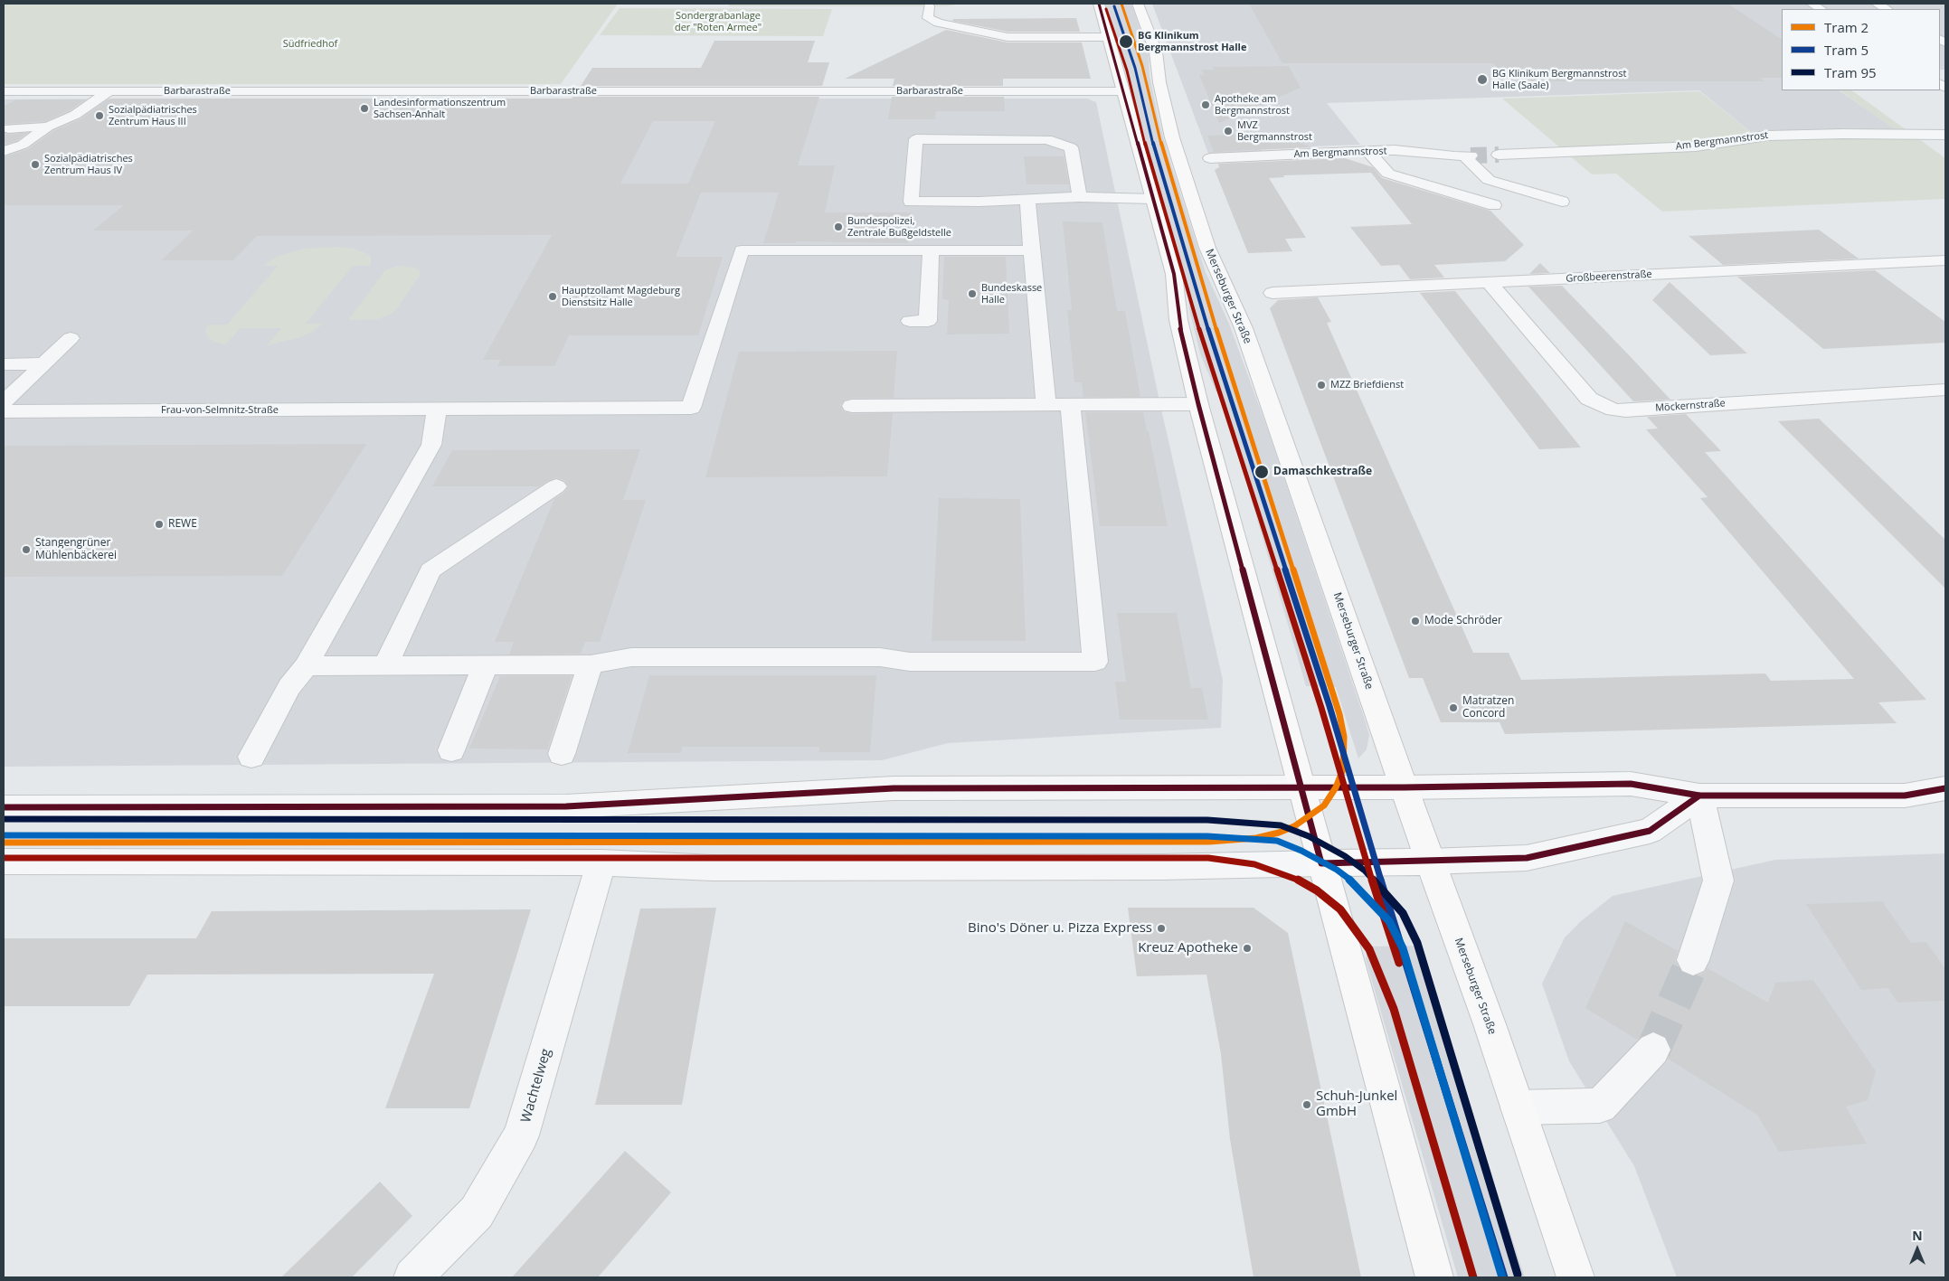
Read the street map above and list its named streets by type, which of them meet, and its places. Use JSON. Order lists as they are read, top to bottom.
{
  "streets": {
    "main road": ["Merseburger Straße"],
    "street": [
      "Barbarastraße",
      "Am Bergmannstrost",
      "Großbeerenstraße",
      "Möckernstraße",
      "Frau-von-Selmnitz-Straße",
      "Wachtelweg"
    ]
  },
  "crossings": [
    ["Großbeerenstraße", "Möckernstraße"]
  ],
  "parks": ["Sondergrabanlage der \"Roten Armee\"", "Südfriedhof"],
  "places": [
    "BG Klinikum Bergmannstrost Halle",
    "BG Klinikum Bergmannstrost Halle (Saale)",
    "Apotheke am Bergmannstrost",
    "Landesinformationszentrum Sachsen-Anhalt",
    "Sozialpädiatrisches Zentrum Haus III",
    "MVZ Bergmannstrost",
    "Sozialpädiatrisches Zentrum Haus IV",
    "Bundespolizei, Zentrale Bußgeldstelle",
    "Bundeskasse Halle",
    "Hauptzollamt Magdeburg Dienstsitz Halle",
    "MZZ Briefdienst",
    "Damaschkestraße",
    "REWE",
    "Stangengrüner Mühlenbäckerei",
    "Mode Schröder",
    "Matratzen Concord",
    "Bino's Döner u. Pizza Express",
    "Kreuz Apotheke",
    "Schuh-Junkel GmbH"
  ],
  "lines": ["tram line 2", "tram line 5", "tram line 95"],
  "legend": ["Tram 2", "Tram 5", "Tram 95"],
  "north": "top"
}
